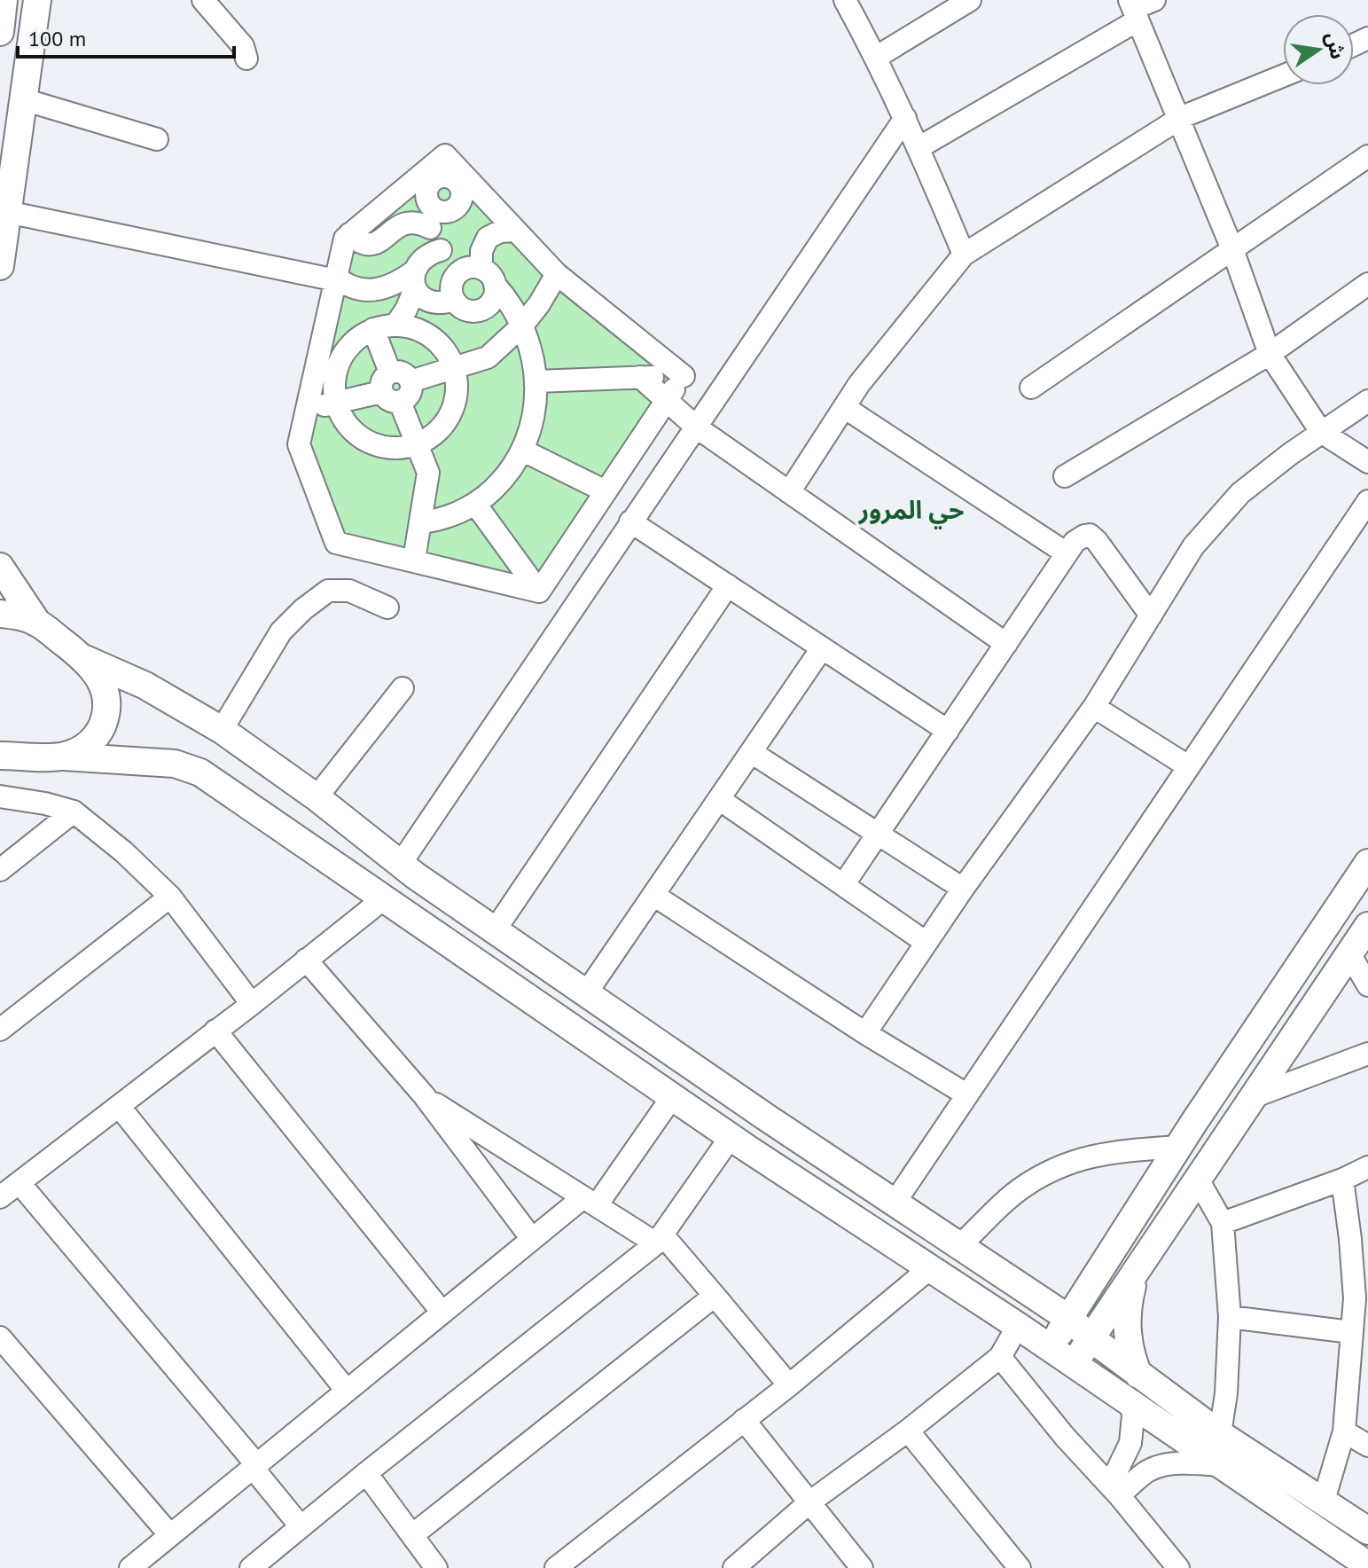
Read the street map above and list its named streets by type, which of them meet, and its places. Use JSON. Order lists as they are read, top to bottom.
{
  "districts": ["حي المرور"],
  "scale_bar": "100 m",
  "north": "right"
}
